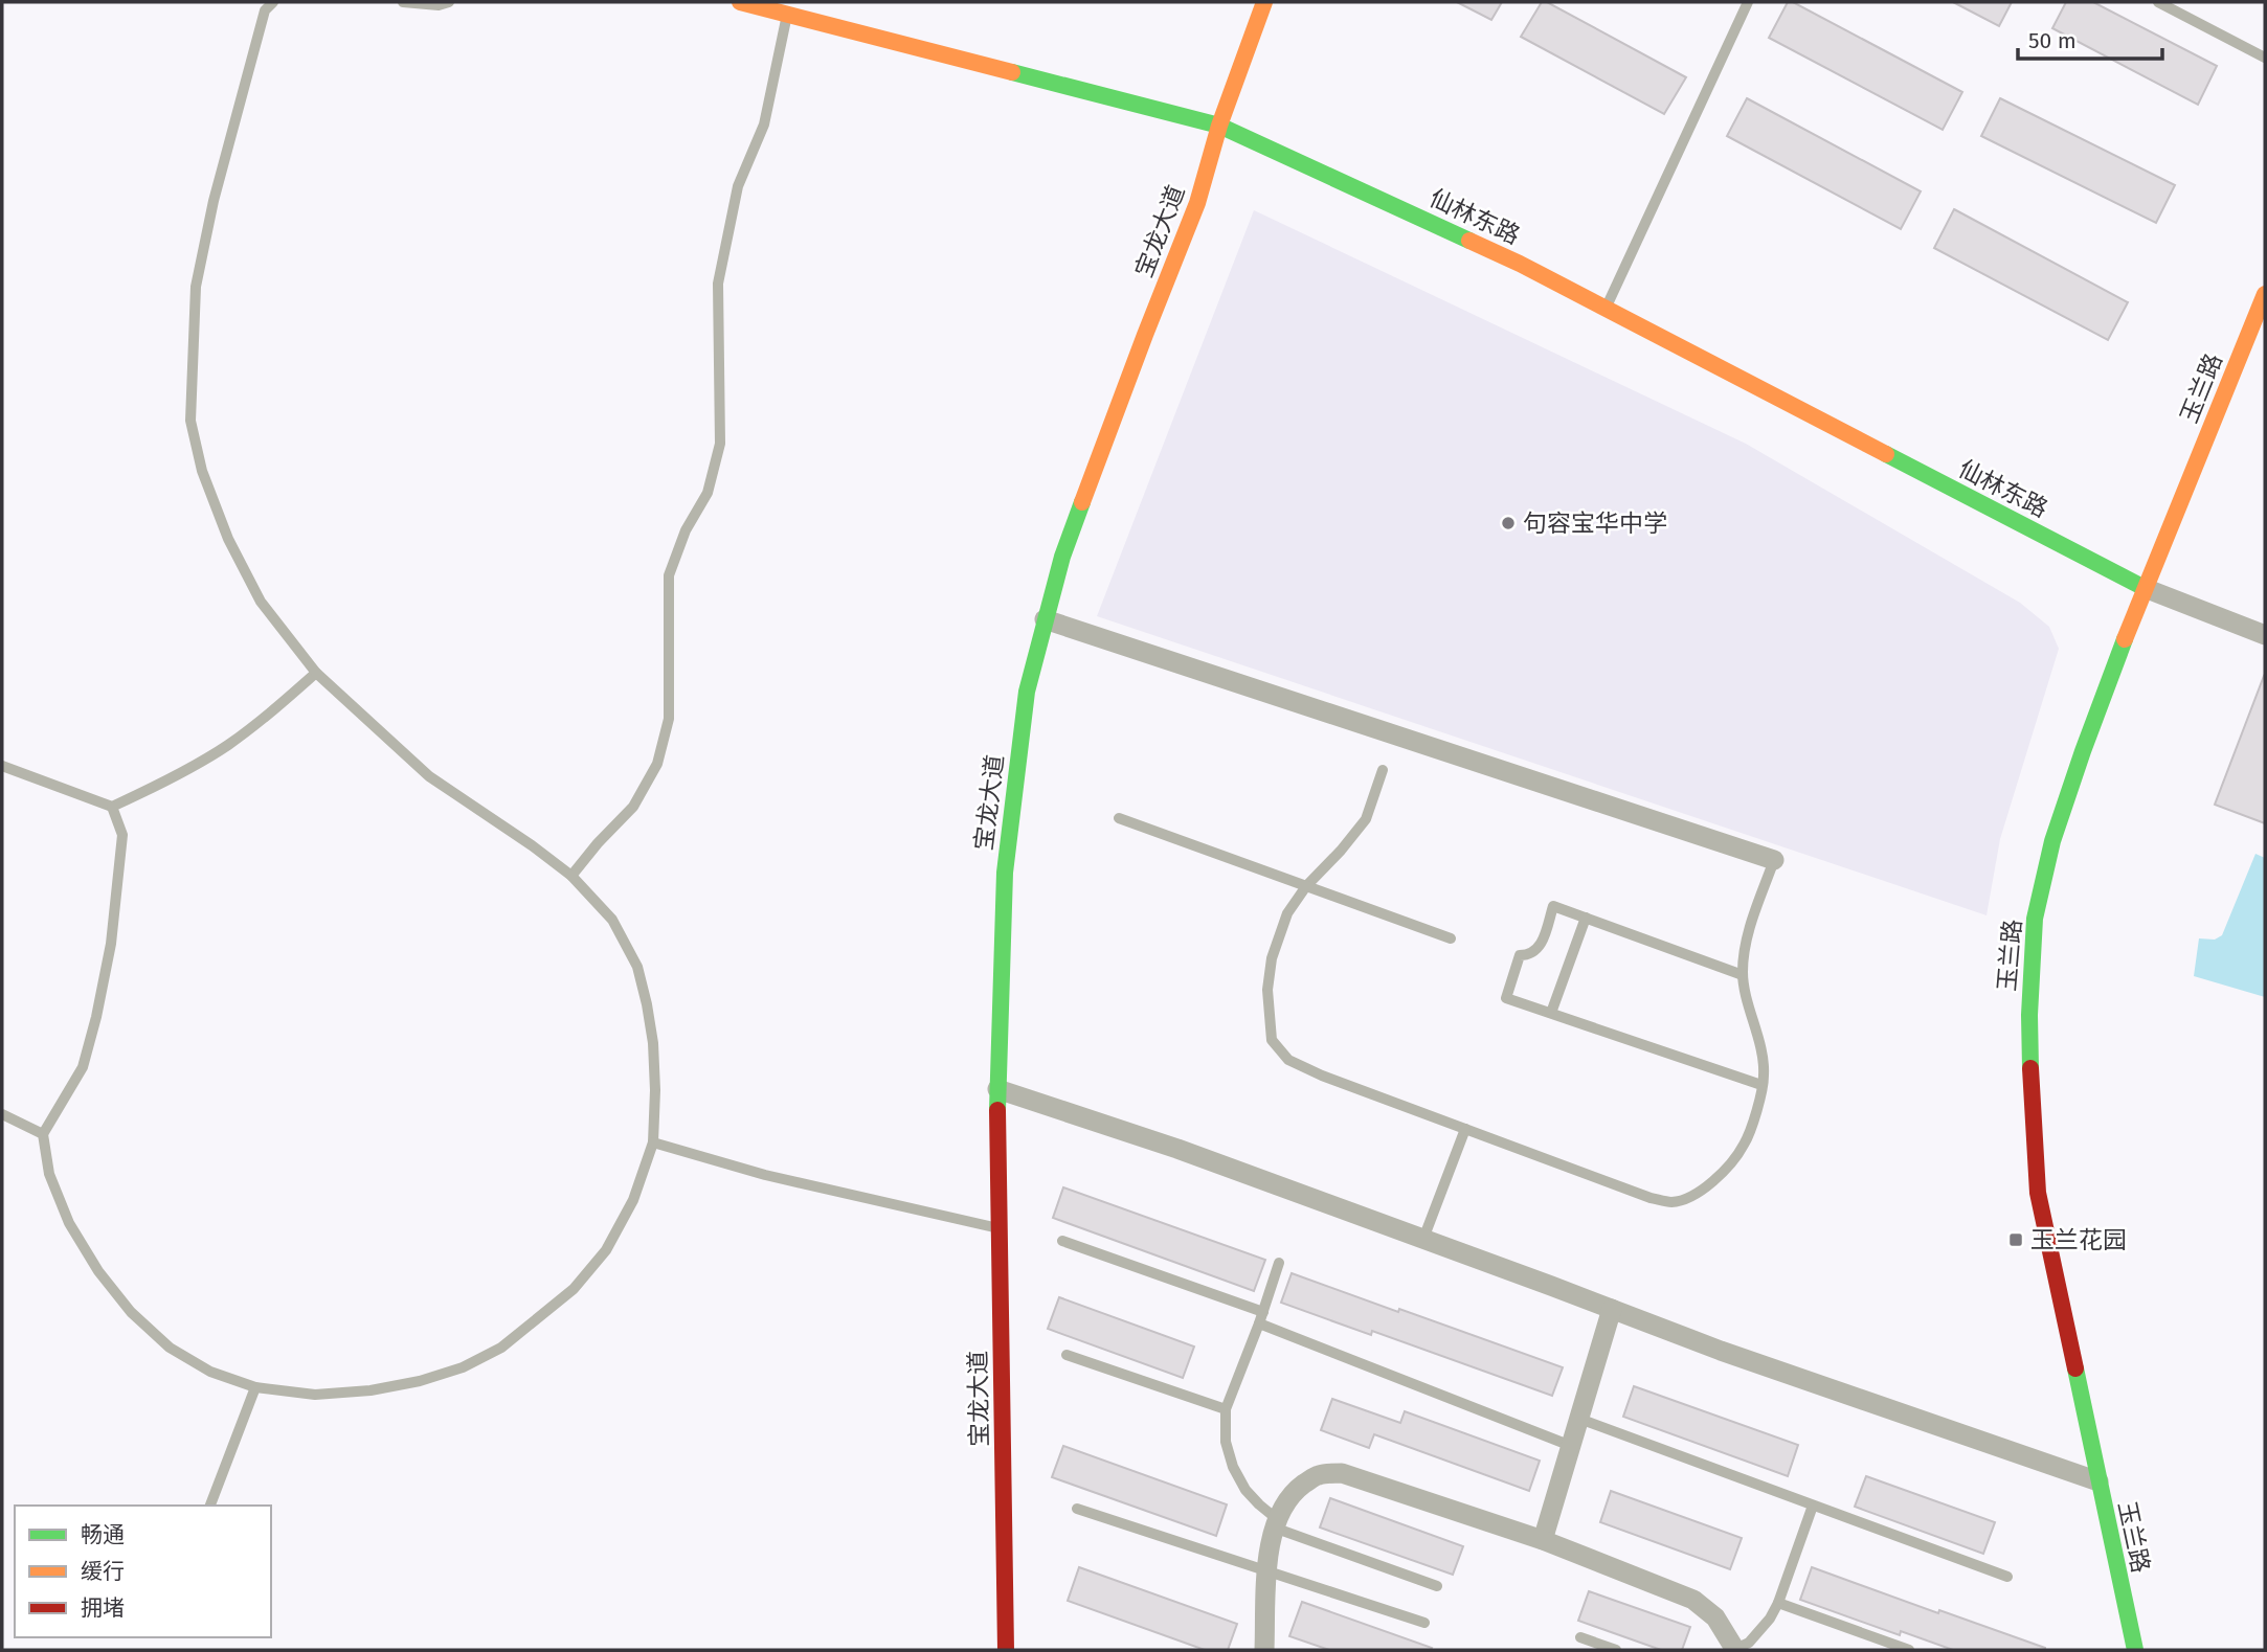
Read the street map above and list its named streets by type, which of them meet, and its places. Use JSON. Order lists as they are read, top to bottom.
{
  "streets": {
    "street": ["仙林东路", "宝龙大道", "玉兰路"]
  },
  "crossings": [
    ["仙林东路", "宝龙大道"],
    ["仙林东路", "玉兰路"]
  ],
  "places": {
    "other": ["句容宝华中学"],
    "transit": ["玉兰花园"]
  },
  "legend": ["畅通", "缓行", "拥堵"],
  "scale_bar": "50 m"
}
